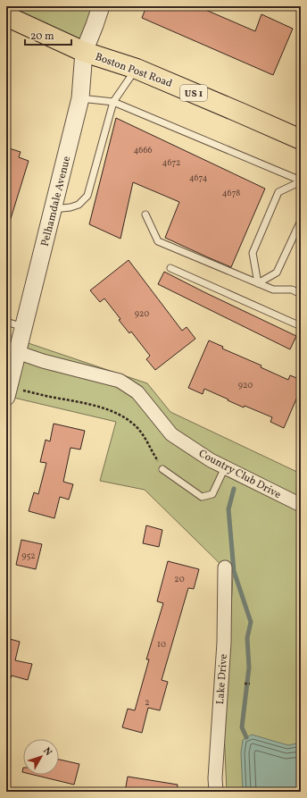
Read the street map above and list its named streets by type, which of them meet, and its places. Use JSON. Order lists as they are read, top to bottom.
{
  "streets": {
    "main road": ["Boston Post Road", "US 1"],
    "street": ["Pelhamdale Avenue", "Country Club Drive", "Lake Drive"]
  },
  "crossings": [
    ["Boston Post Road", "Pelhamdale Avenue"],
    ["Pelhamdale Avenue", "Country Club Drive"]
  ],
  "house_numbers": [
    "4666",
    "4672",
    "4674",
    "4678",
    "920",
    "920",
    "952",
    "20",
    "10",
    "2"
  ],
  "scale_bar": "20 m",
  "north": "top right"
}
